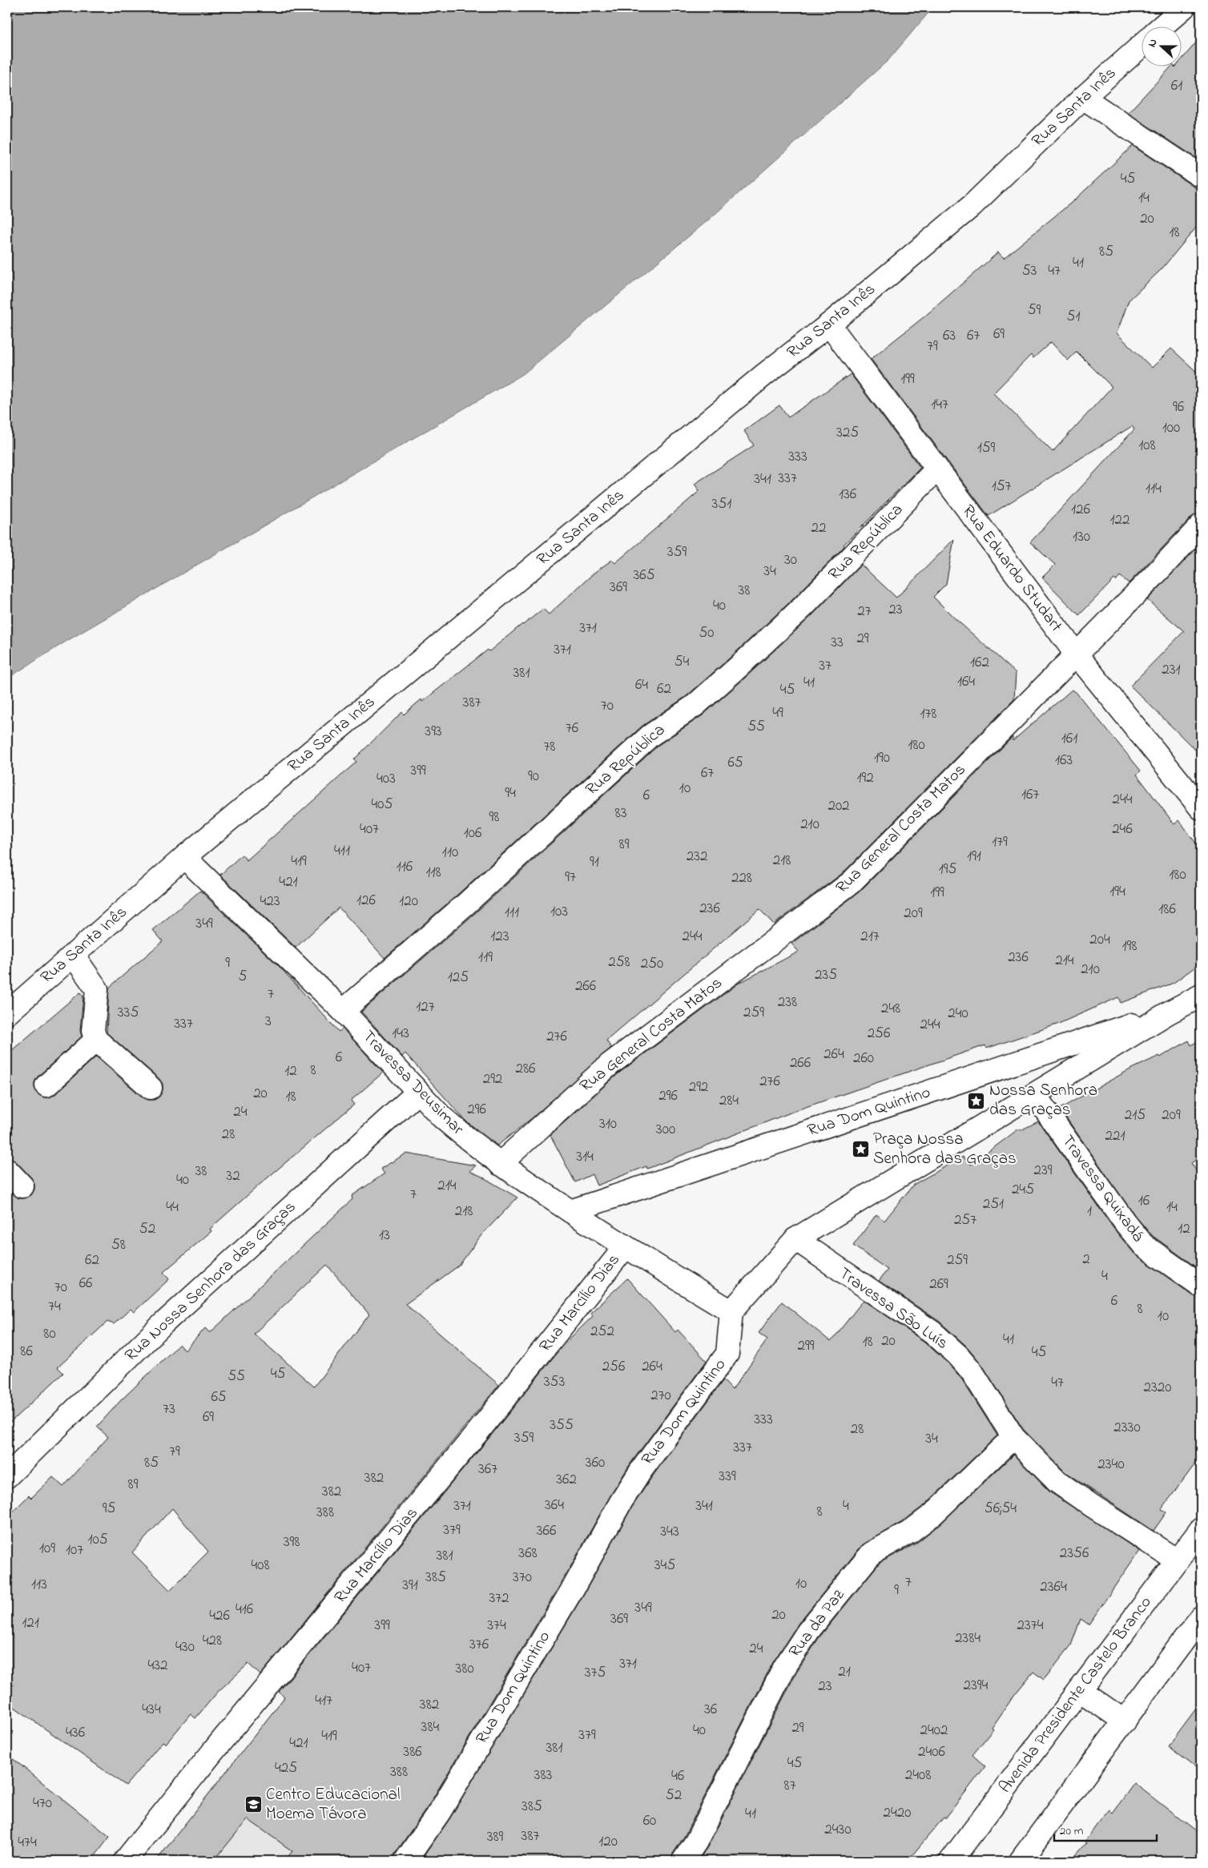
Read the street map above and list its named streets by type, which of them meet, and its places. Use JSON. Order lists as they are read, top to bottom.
{
  "streets": {
    "street": [
      "Rua Santa Inês",
      "Rua República",
      "Rua Eduardo Studart",
      "Rua General Costa Matos",
      "Travessa Deusimar",
      "Rua Dom Quintino",
      "Travessa Quixadá",
      "Rua Nossa Senhora das Graças",
      "Rua Marcílio Dias",
      "Travessa São Luís",
      "Rua da Paz",
      "Avenida Presidente Castelo Branco"
    ]
  },
  "crossings": [
    ["Rua Santa Inês", "Rua Eduardo Studart"],
    ["Rua Santa Inês", "Travessa Deusimar"],
    ["Rua República", "Rua Eduardo Studart"],
    ["Rua República", "Travessa Deusimar"],
    ["Rua Eduardo Studart", "Rua General Costa Matos"],
    ["Rua General Costa Matos", "Travessa Deusimar"],
    ["Travessa Deusimar", "Rua Dom Quintino"],
    ["Travessa Deusimar", "Rua Nossa Senhora das Graças"],
    ["Travessa Deusimar", "Rua Marcílio Dias"],
    ["Rua Dom Quintino", "Travessa Quixadá"],
    ["Rua Dom Quintino", "Travessa São Luís"],
    ["Travessa São Luís", "Rua da Paz"],
    ["Travessa São Luís", "Avenida Presidente Castelo Branco"]
  ],
  "places": {
    "place": ["Nossa Senhora das Graças", "Praça Nossa Senhora das Graças"],
    "school or university": ["Centro Educacional Moema Távora"]
  },
  "house_numbers": [
    "61",
    "45",
    "14",
    "20",
    "18",
    "85",
    "41",
    "53",
    "47",
    "59",
    "51",
    "69",
    "63",
    "67",
    "79",
    "199",
    "147",
    "96",
    "100",
    "325",
    "108",
    "159",
    "333",
    "337",
    "341",
    "157",
    "114",
    "136",
    "351",
    "126",
    "122",
    "22",
    "130",
    "359",
    "30",
    "34",
    "365",
    "369",
    "38",
    "40",
    "23",
    "27",
    "371",
    "50",
    "29",
    "33",
    "371",
    "54",
    "162",
    "37",
    "231",
    "381",
    "164",
    "41",
    "64",
    "62",
    "45",
    "387",
    "70",
    "49",
    "178",
    "55",
    "76",
    "393",
    "161",
    "180",
    "78",
    "190",
    "163",
    "65",
    "399",
    "67",
    "90",
    "192",
    "403",
    "10",
    "94",
    "167",
    "6",
    "244",
    "405",
    "202",
    "83",
    "98",
    "210",
    "407",
    "246",
    "106",
    "179",
    "89",
    "411",
    "110",
    "232",
    "191",
    "218",
    "419",
    "91",
    "116",
    "195",
    "118",
    "180",
    "97",
    "228",
    "421",
    "194",
    "199",
    "126",
    "423",
    "120",
    "236",
    "186",
    "103",
    "111",
    "209",
    "349",
    "123",
    "244",
    "217",
    "204",
    "198",
    "119",
    "236",
    "214",
    "258",
    "9",
    "250",
    "210",
    "235",
    "5",
    "125",
    "266",
    "7",
    "238",
    "127",
    "248",
    "335",
    "259",
    "240",
    "3",
    "337",
    "244",
    "143",
    "256",
    "276",
    "264",
    "6",
    "260",
    "266",
    "286",
    "8",
    "12",
    "292",
    "276",
    "292",
    "20",
    "296",
    "18",
    "284",
    "296",
    "24",
    "215",
    "209",
    "310",
    "300",
    "28",
    "221",
    "314",
    "239",
    "38",
    "32",
    "40",
    "214",
    "245",
    "7",
    "16",
    "251",
    "44",
    "14",
    "218",
    "1",
    "257",
    "52",
    "12",
    "13",
    "58",
    "2",
    "62",
    "259",
    "4",
    "66",
    "269",
    "70",
    "6",
    "74",
    "8",
    "10",
    "252",
    "80",
    "41",
    "20",
    "18",
    "299",
    "86",
    "45",
    "256",
    "264",
    "45",
    "55",
    "353",
    "47",
    "2320",
    "270",
    "65",
    "73",
    "69",
    "333",
    "355",
    "2330",
    "28",
    "359",
    "34",
    "337",
    "79",
    "85",
    "360",
    "2340",
    "367",
    "339",
    "382",
    "362",
    "89",
    "382",
    "364",
    "371",
    "341",
    "4",
    "95",
    "56;54",
    "8",
    "388",
    "379",
    "366",
    "343",
    "105",
    "398",
    "109",
    "107",
    "368",
    "2356",
    "381",
    "408",
    "345",
    "385",
    "370",
    "7",
    "10",
    "113",
    "391",
    "2364",
    "9",
    "372",
    "349",
    "416",
    "20",
    "426",
    "369",
    "121",
    "399",
    "374",
    "2374",
    "2384",
    "428",
    "376",
    "430",
    "24",
    "371",
    "432",
    "407",
    "380",
    "21",
    "375",
    "2394",
    "23",
    "417",
    "382",
    "434",
    "36",
    "384",
    "29",
    "40",
    "2402",
    "436",
    "379",
    "419",
    "421",
    "381",
    "386",
    "2406",
    "45",
    "425",
    "388",
    "383",
    "2408",
    "46",
    "87",
    "52",
    "470",
    "385",
    "2420",
    "41",
    "60",
    "2430",
    "387",
    "389",
    "120",
    "474"
  ],
  "scale_bar": "20 m",
  "north": "left"
}
